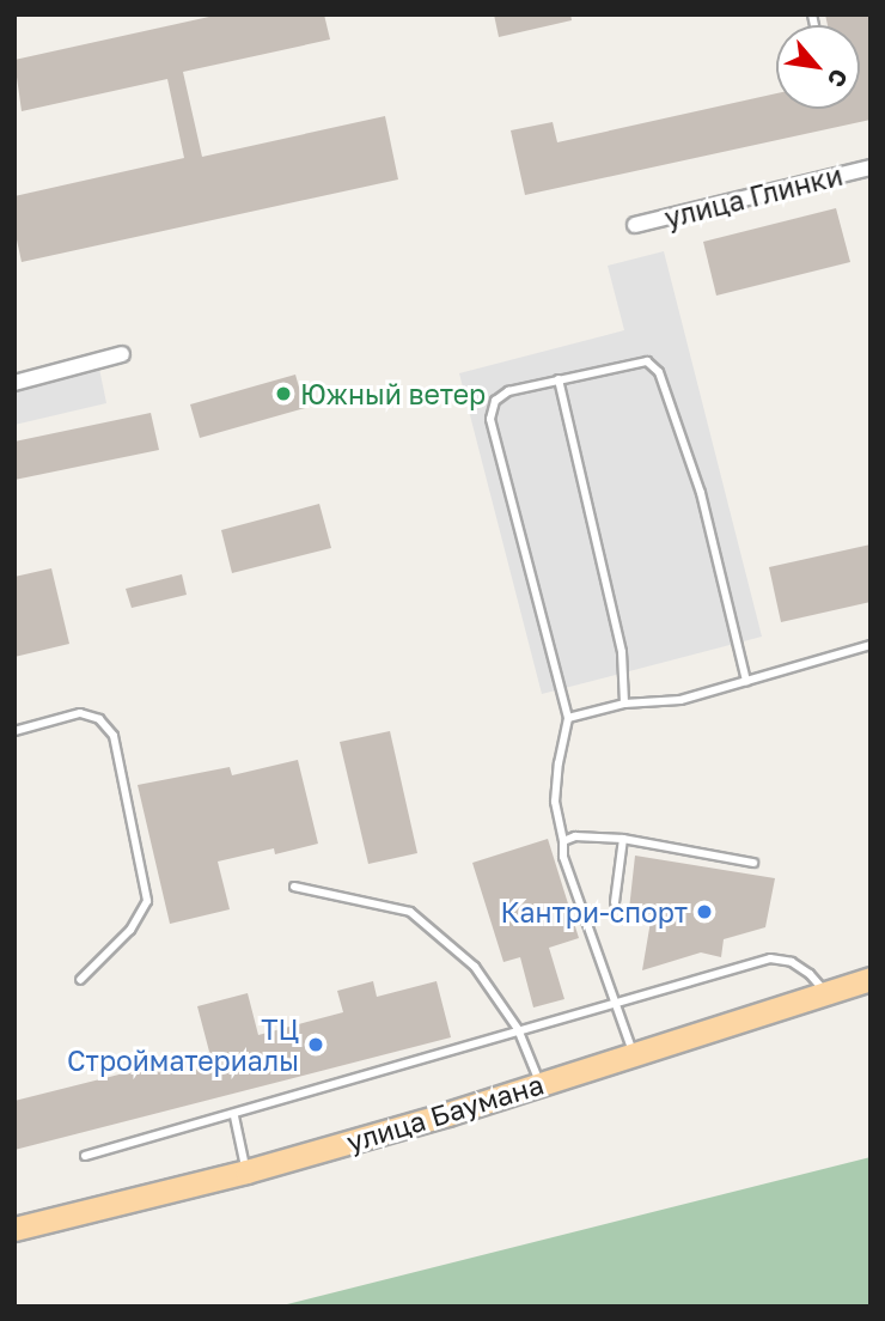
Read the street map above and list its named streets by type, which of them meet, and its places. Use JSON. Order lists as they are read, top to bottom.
{
  "streets": {
    "main road": ["улица Баумана"],
    "street": ["улица Глинки"]
  },
  "places": ["Южный ветер", "Кантри-спорт", "ТЦ Стройматериалы"],
  "north": "bottom right"
}
